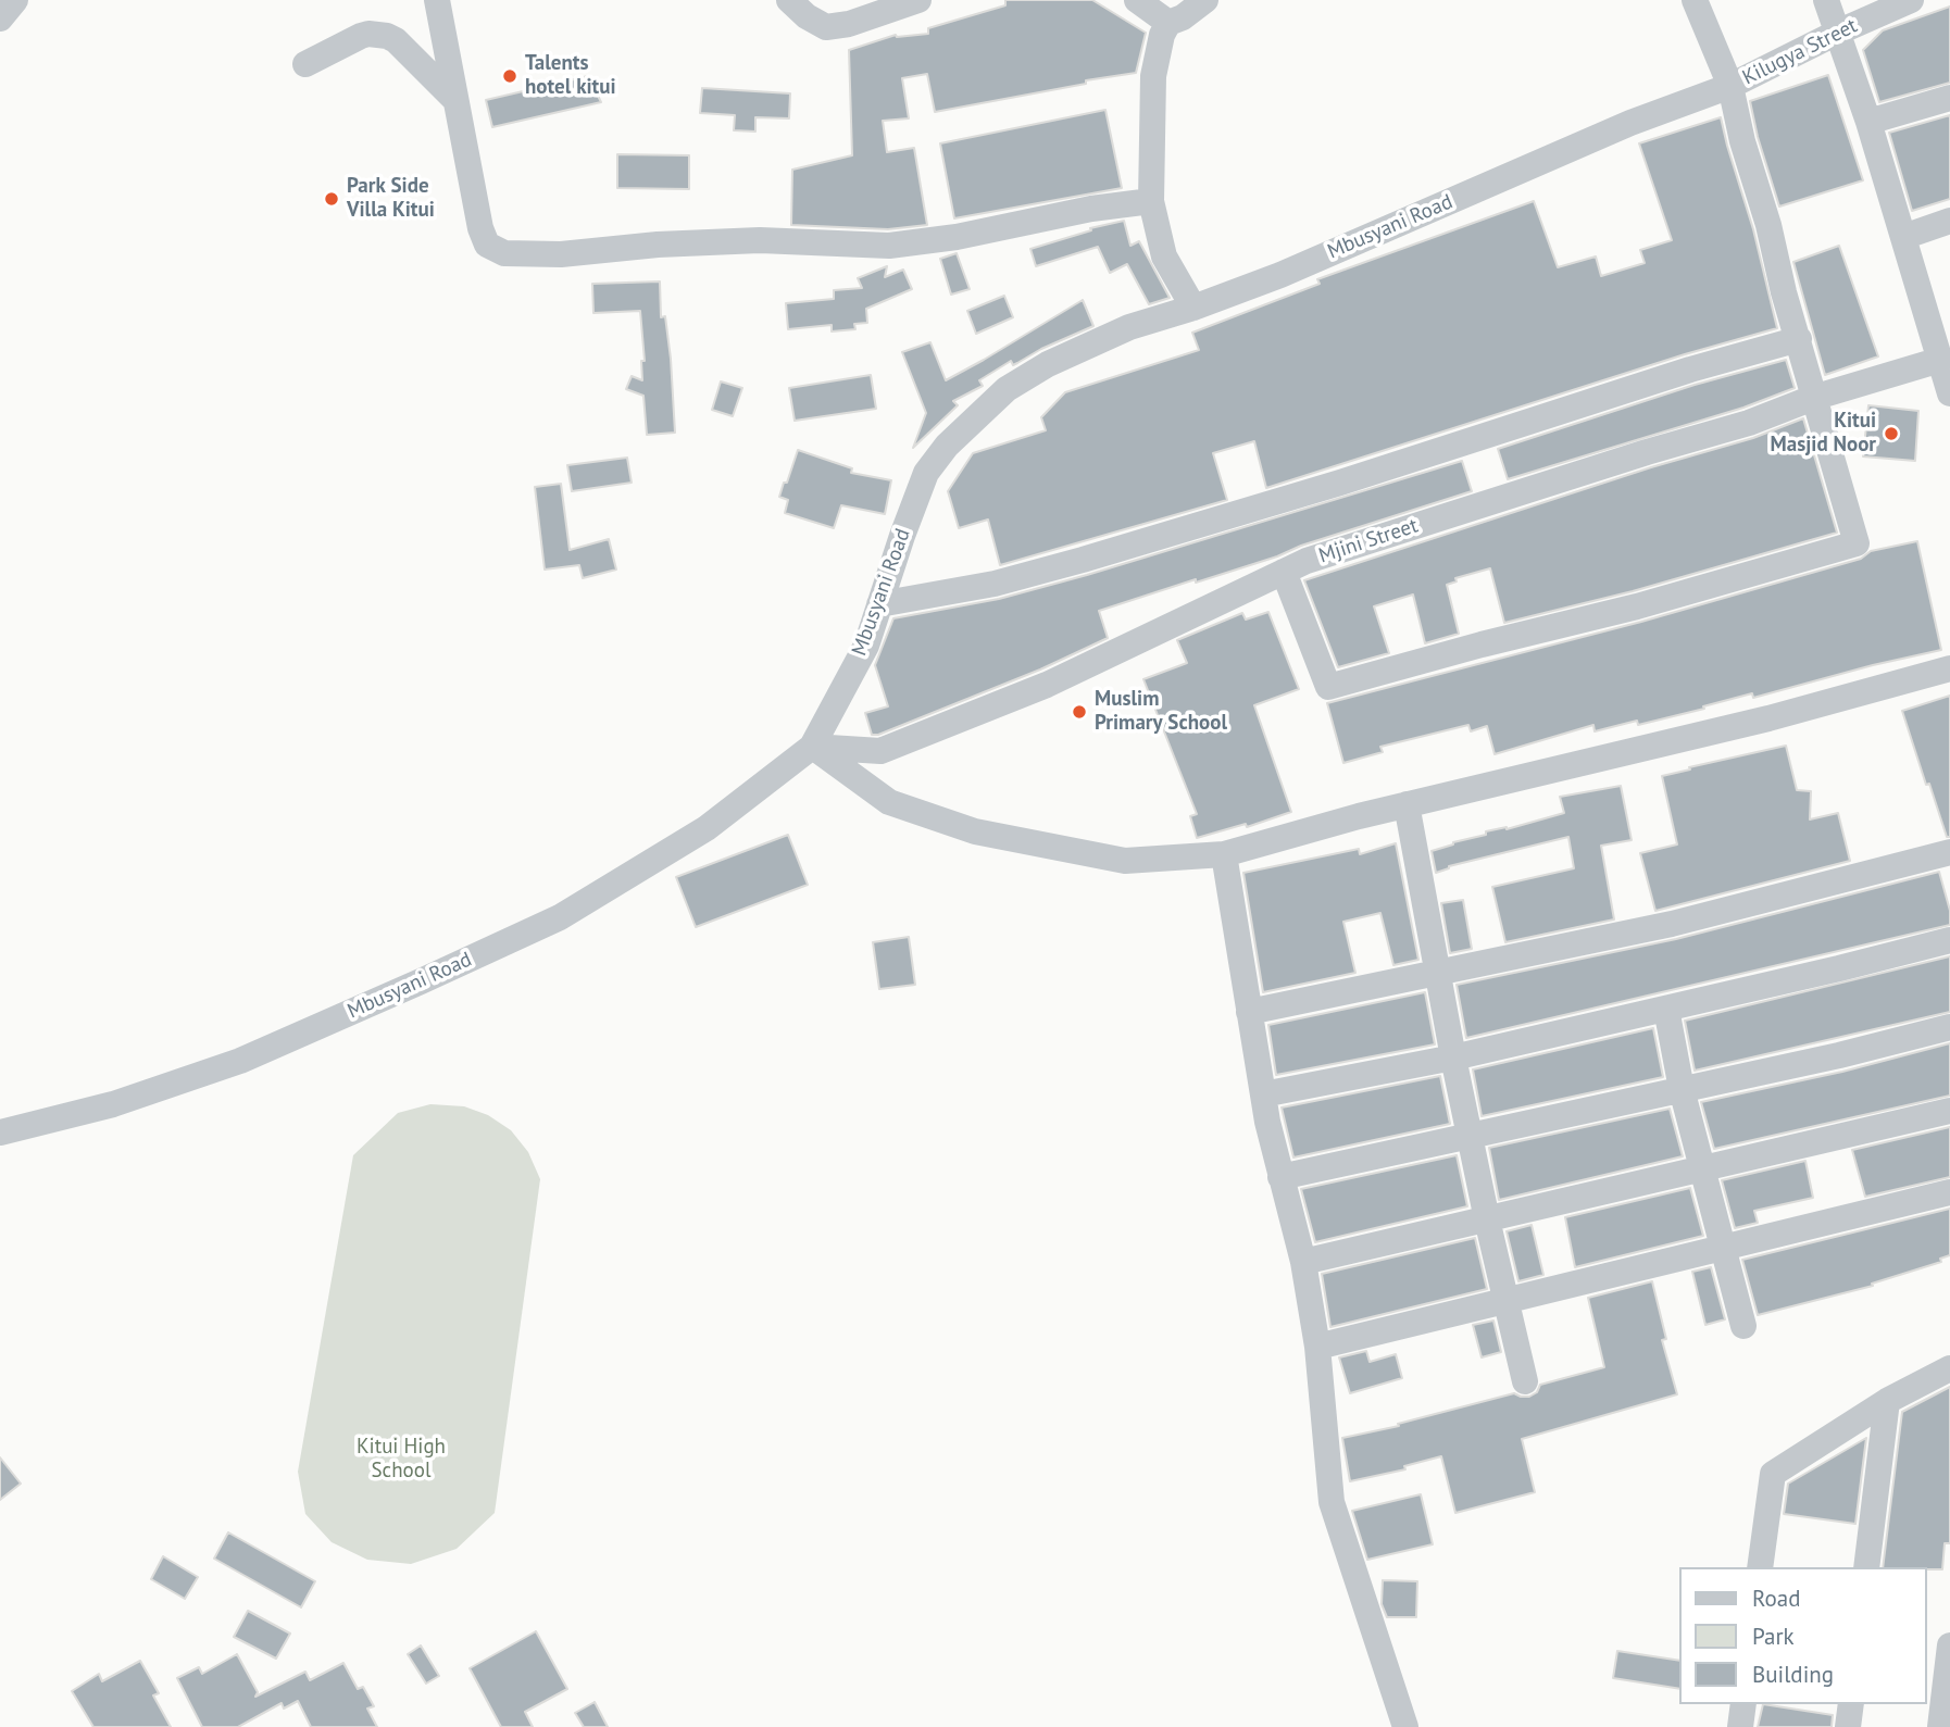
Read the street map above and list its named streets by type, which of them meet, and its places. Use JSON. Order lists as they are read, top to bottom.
{
  "streets": {
    "street": ["Kilugya Street", "Mbusyani Road", "Mjini Street"]
  },
  "crossings": [
    ["Kilugya Street", "Mbusyani Road"],
    ["Mbusyani Road", "Mjini Street"]
  ],
  "parks": ["Kitui High School"],
  "places": [
    "Talents hotel kitui",
    "Park Side Villa Kitui",
    "Kitui Masjid Noor",
    "Muslim Primary School"
  ],
  "legend": ["Road", "Park", "Building"]
}
